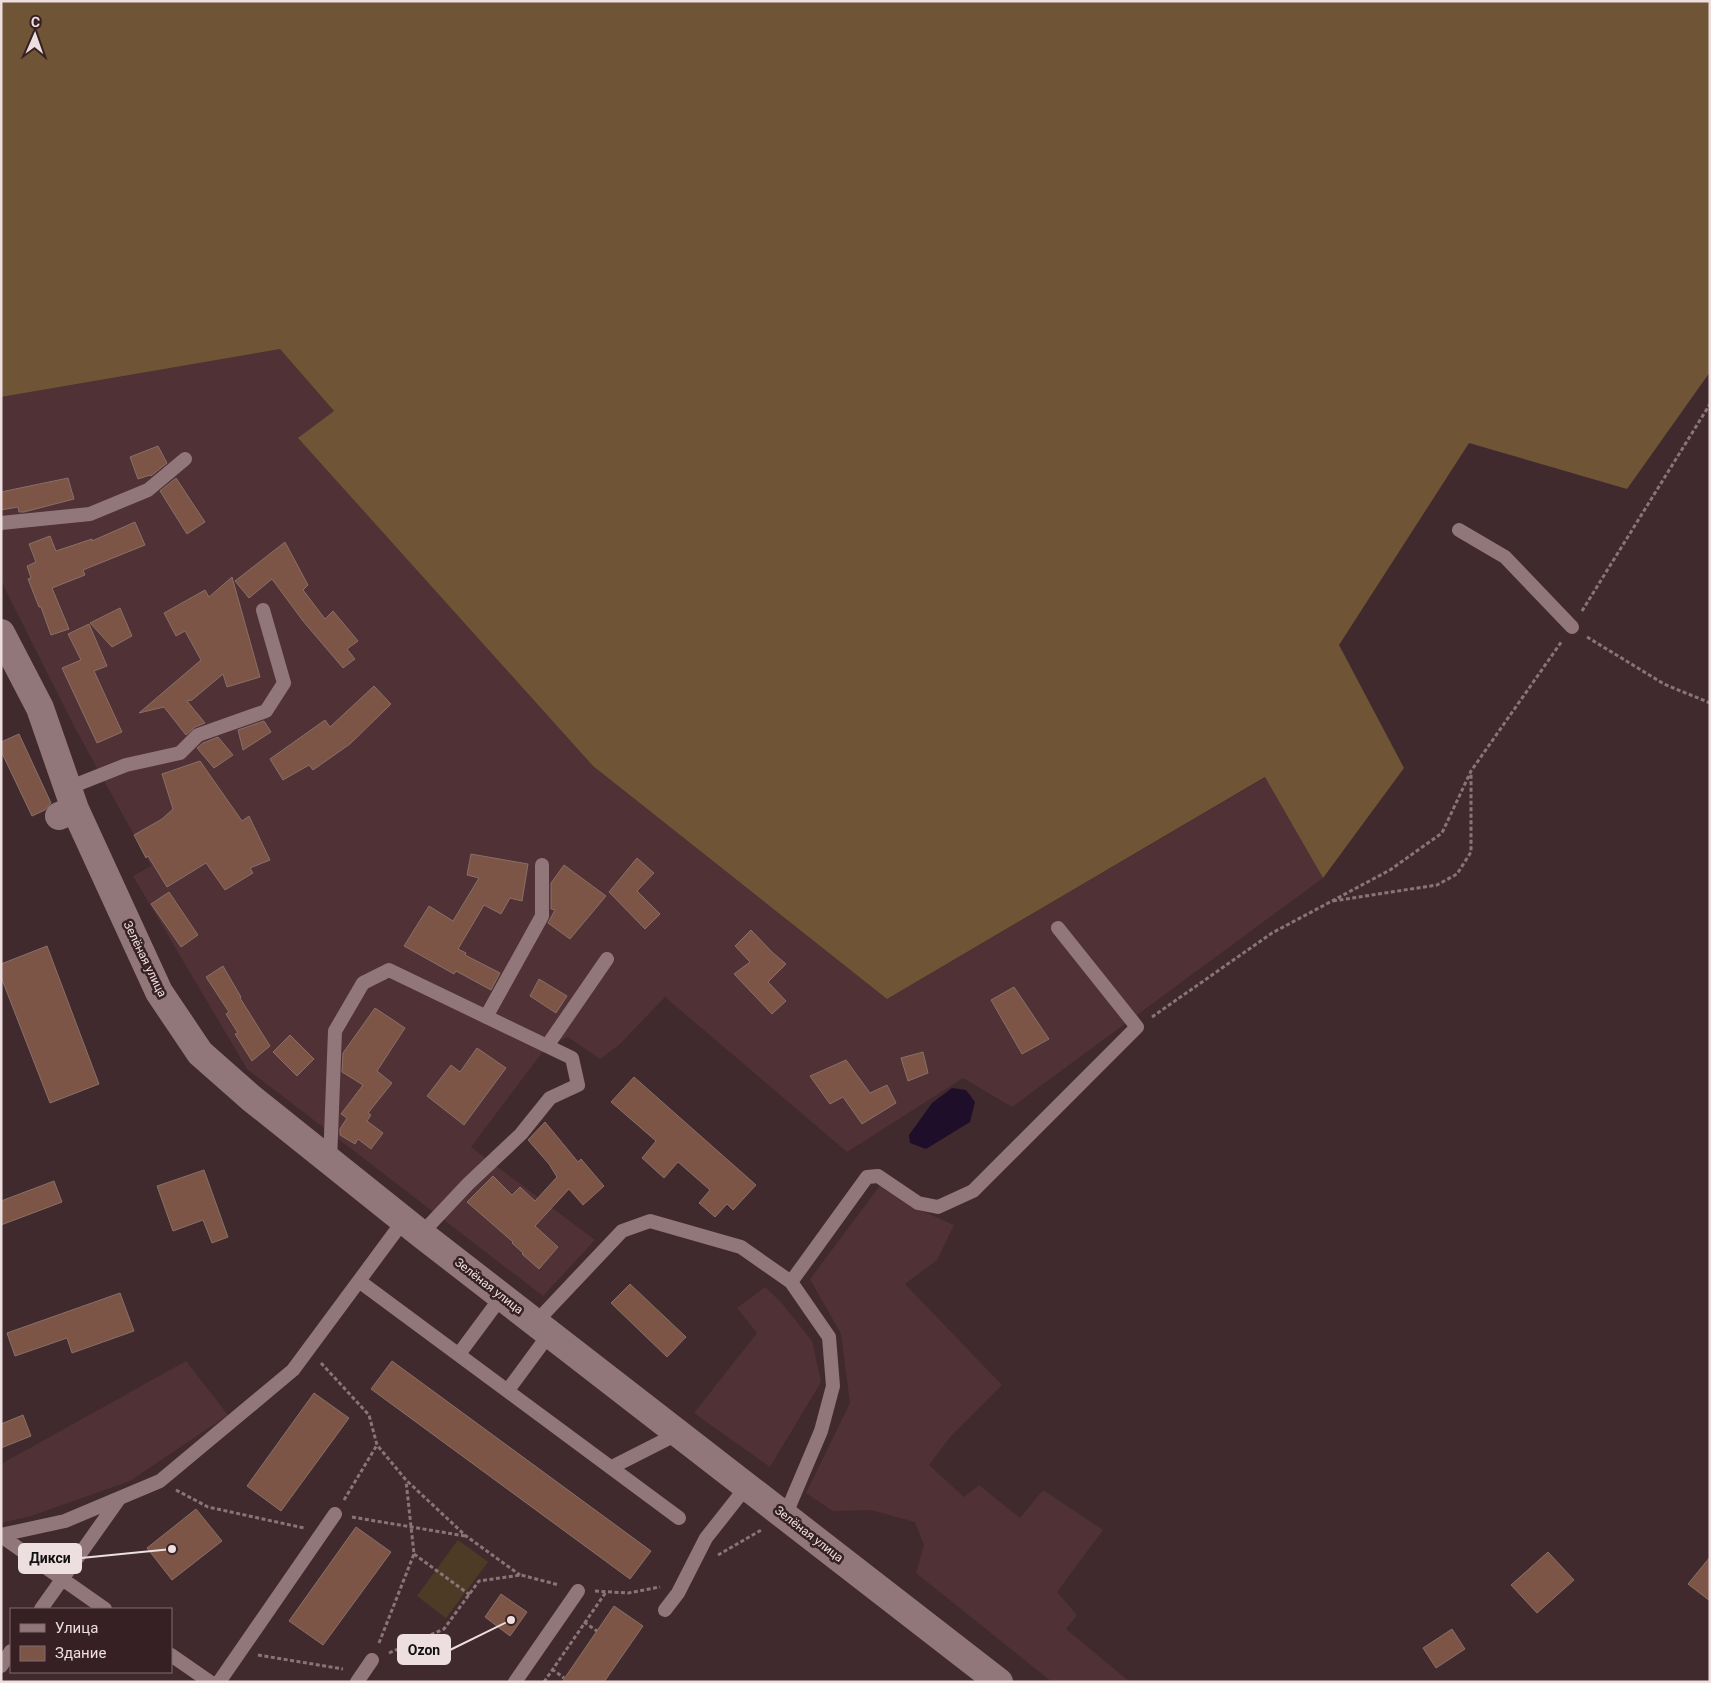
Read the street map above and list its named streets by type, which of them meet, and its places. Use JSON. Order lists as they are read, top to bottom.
{
  "streets": {
    "street": ["Зелёная улица"]
  },
  "places": ["Дикси", "Ozon"],
  "legend": ["Улица", "Здание"],
  "north": "top"
}
